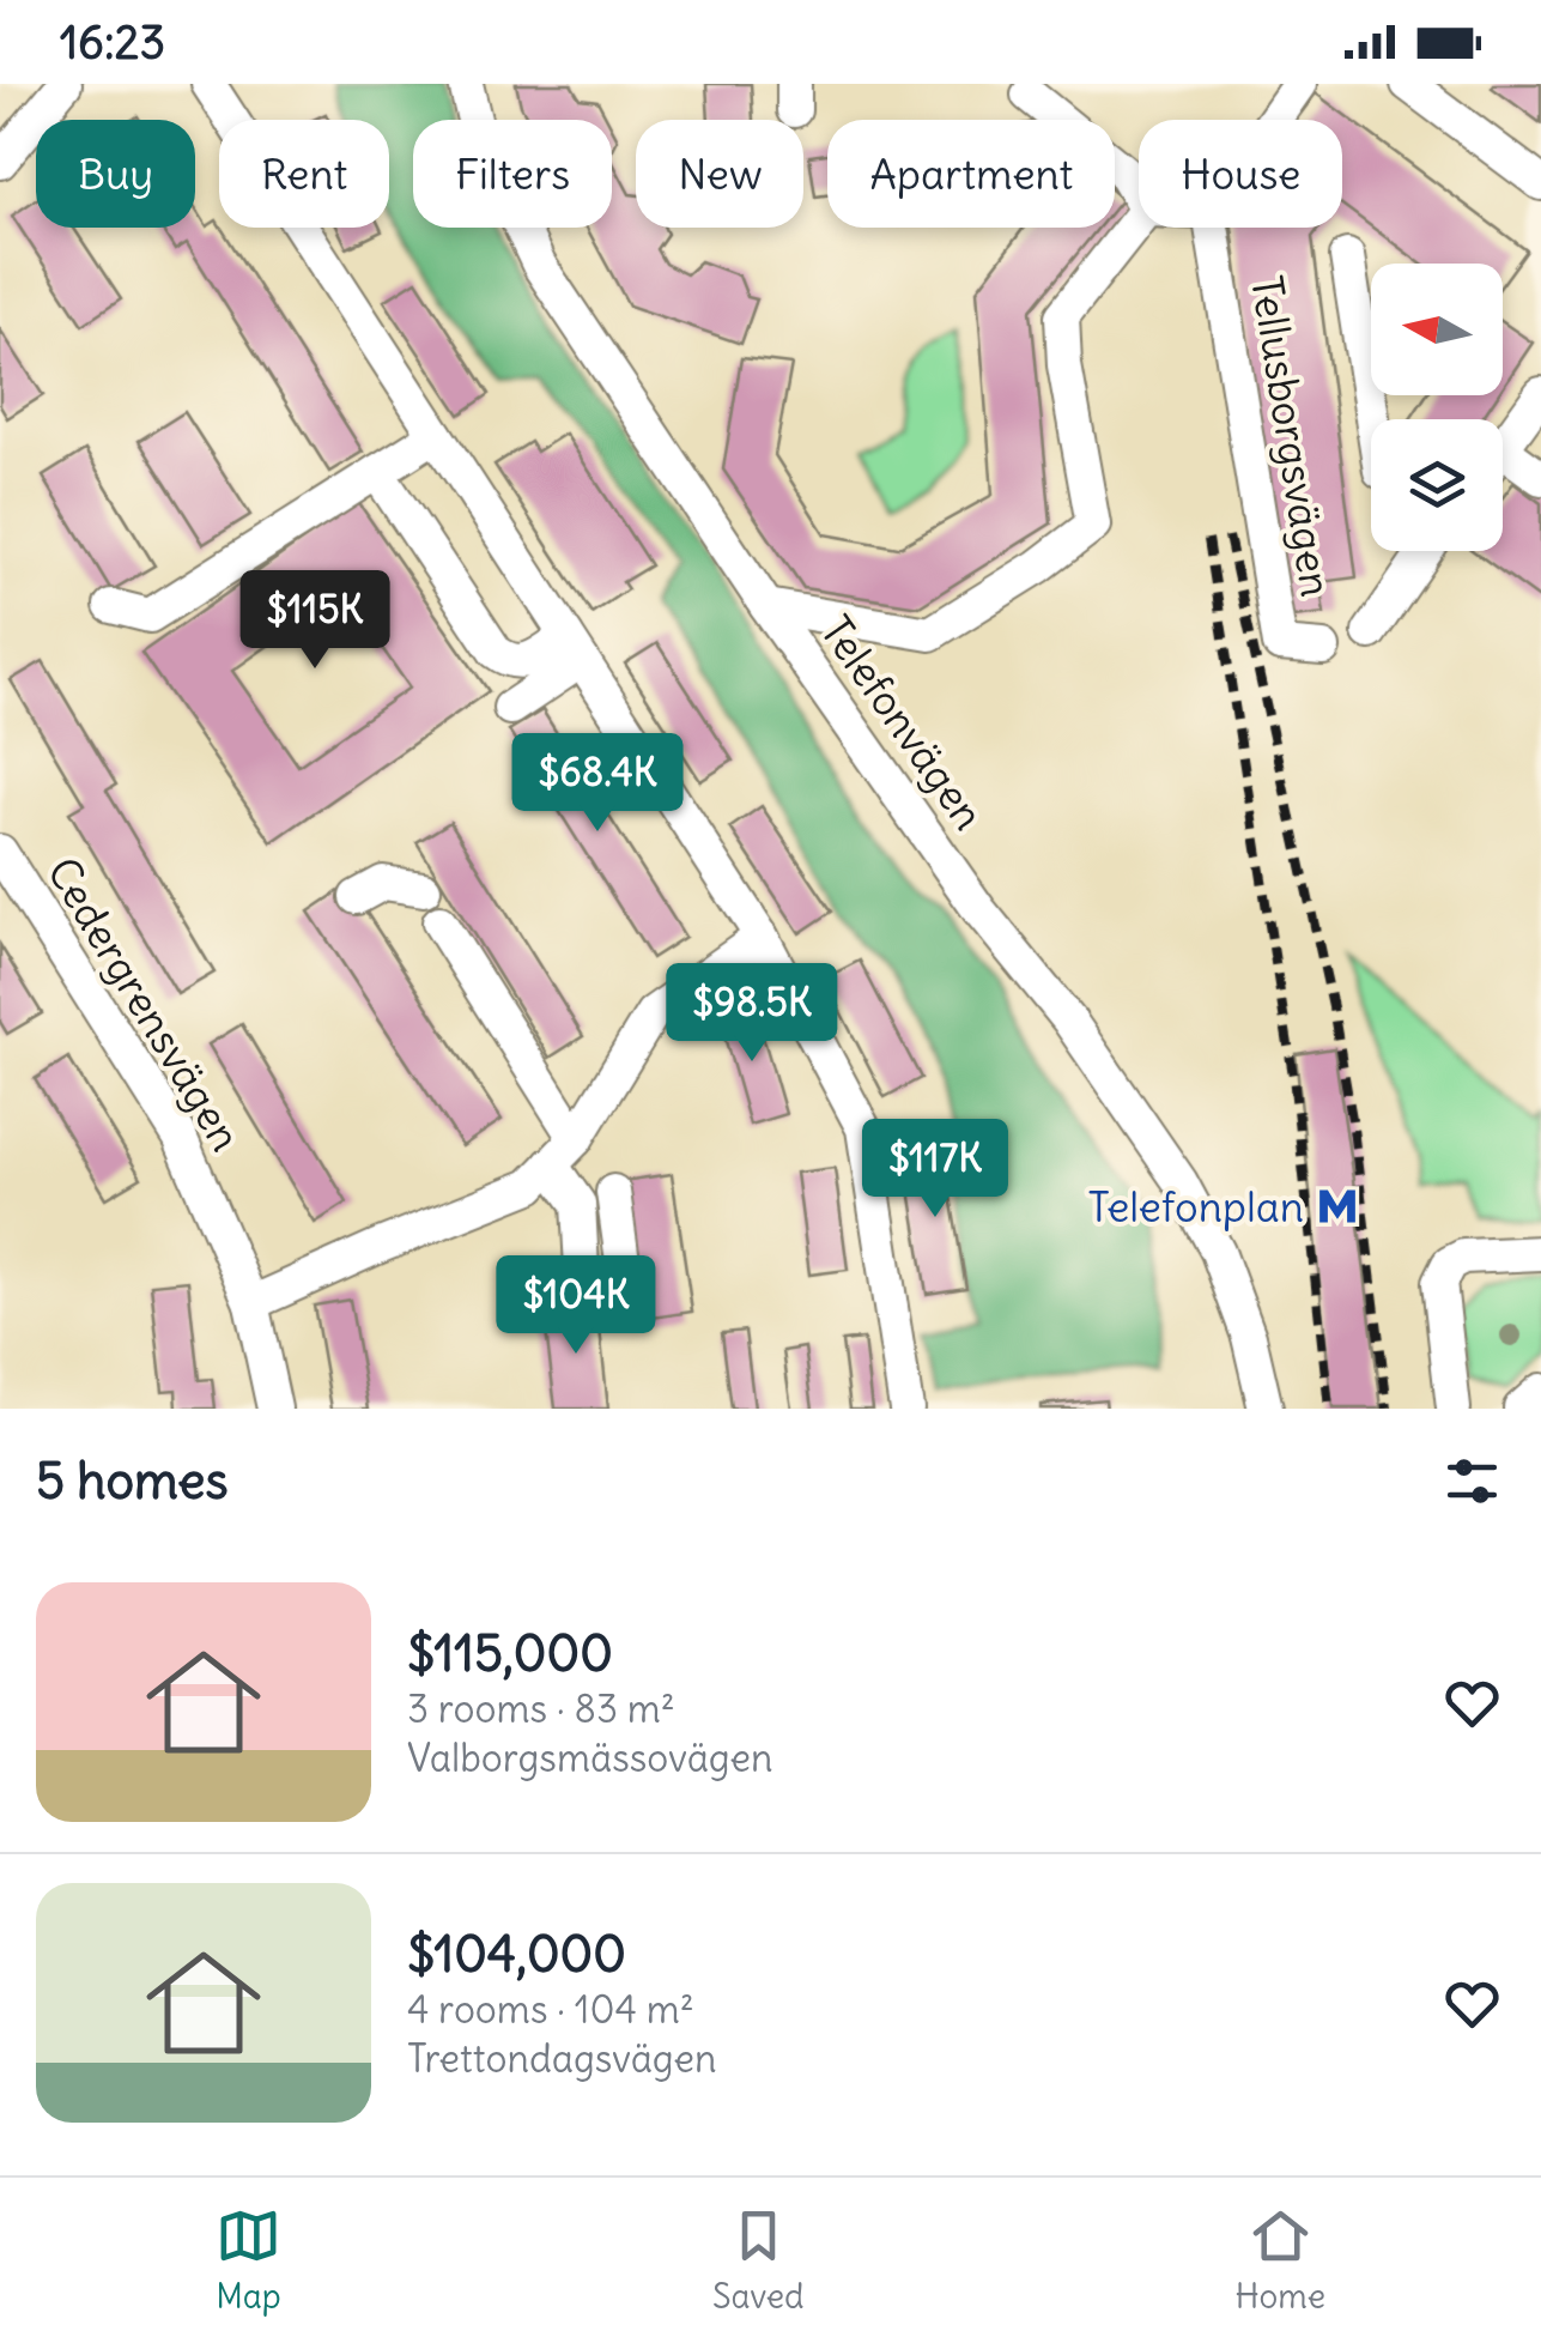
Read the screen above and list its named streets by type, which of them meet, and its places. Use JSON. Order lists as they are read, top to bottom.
{
  "streets": {
    "street": ["Tellusborgsvägen", "Telefonvägen", "Cedergrensvägen"]
  },
  "places": {
    "metro station": ["Telefonplan"]
  },
  "north": "left",
  "page": {
    "status": "16:23",
    "chip": [
      "Buy",
      "Rent",
      "Filters",
      "New",
      "Apartment",
      "House"
    ],
    "price": [
      "$115K",
      "$68.4K",
      "$98.5K",
      "$117K",
      "$104K"
    ],
    "heading": "5 homes",
    "list": [
      {
        "name": "$115,000",
        "note": "3 rooms · 83 m² · Valborgsmässovägen"
      },
      {
        "name": "$104,000",
        "note": "4 rooms · 104 m² · Trettondagsvägen"
      }
    ],
    "tabs": ["Map", "Saved", "Home"]
  }
}
